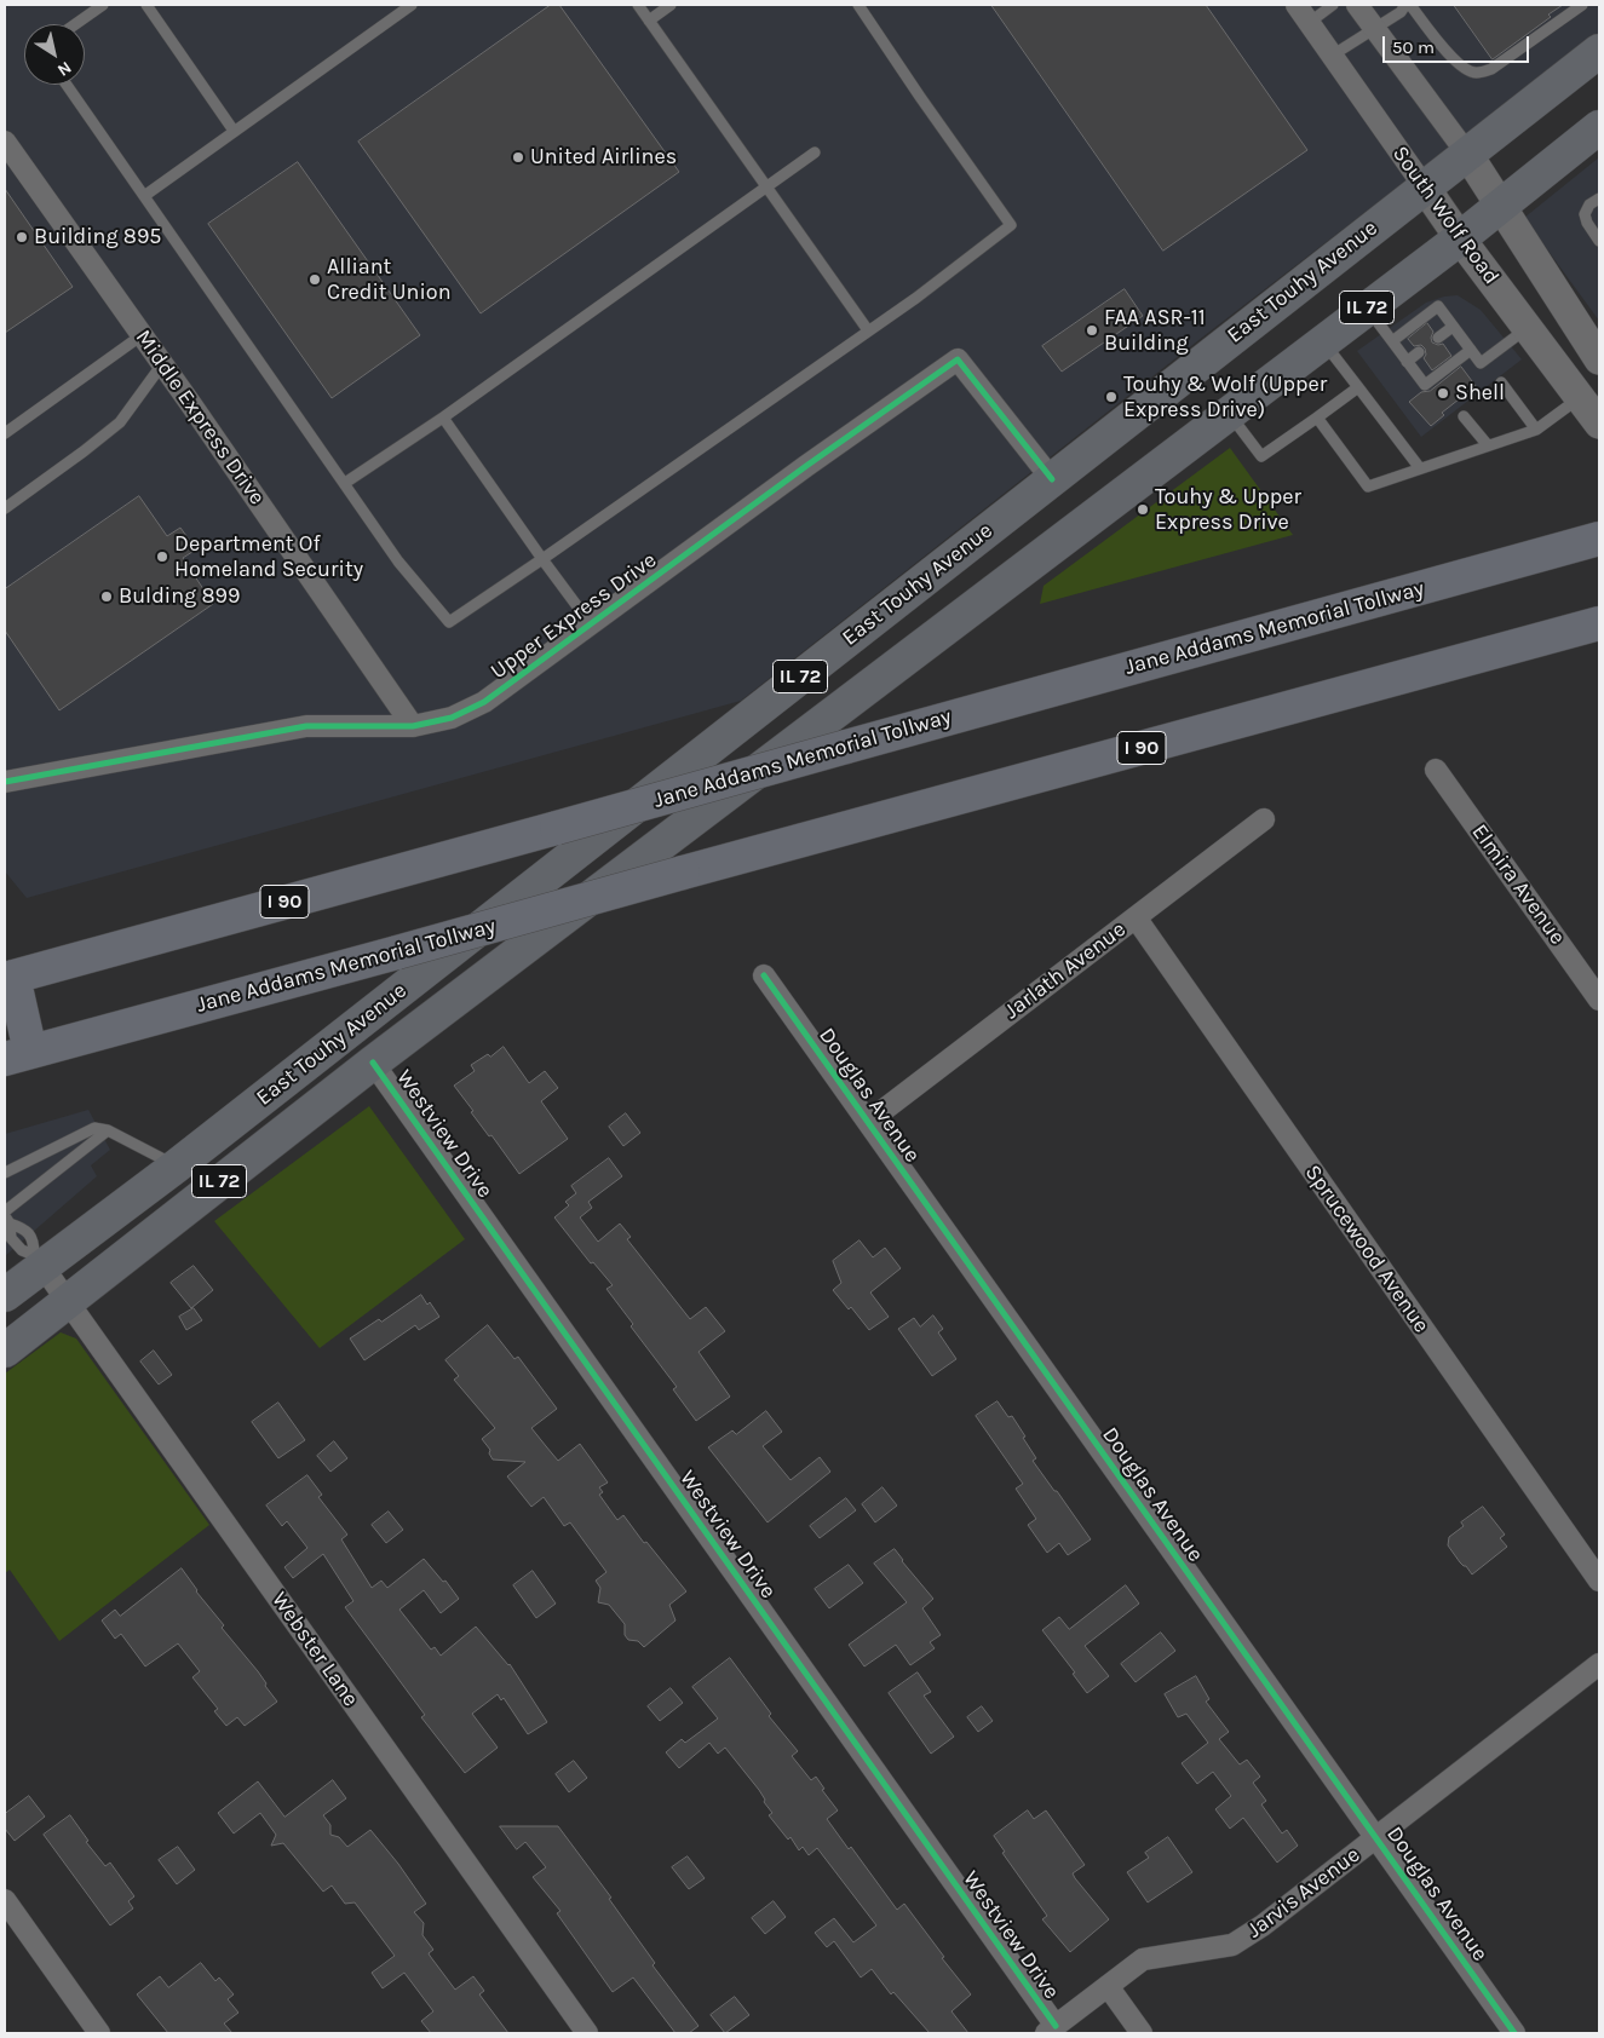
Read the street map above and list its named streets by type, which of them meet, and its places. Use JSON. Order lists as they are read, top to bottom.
{
  "streets": {
    "highway": ["Jane Addams Memorial Tollway", "I 90"],
    "main road": ["South Wolf Road", "East Touhy Avenue", "IL 72"],
    "street": [
      "Middle Express Drive",
      "Upper Express Drive",
      "Elmira Avenue",
      "Jarlath Avenue",
      "Douglas Avenue",
      "Westview Drive",
      "Sprucewood Avenue",
      "Webster Lane",
      "Jarvis Avenue"
    ]
  },
  "crossings": [
    ["South Wolf Road", "East Touhy Avenue"],
    ["East Touhy Avenue", "Upper Express Drive"],
    ["East Touhy Avenue", "Westview Drive"],
    ["East Touhy Avenue", "Webster Lane"],
    ["Middle Express Drive", "Upper Express Drive"],
    ["Jarlath Avenue", "Douglas Avenue"],
    ["Jarlath Avenue", "Sprucewood Avenue"],
    ["Douglas Avenue", "Jarvis Avenue"],
    ["Westview Drive", "Jarvis Avenue"]
  ],
  "places": [
    "United Airlines",
    "Building 895",
    "Alliant Credit Union",
    "FAA ASR-11 Building",
    "Shell",
    "Touhy & Wolf (Upper Express Drive)",
    "Touhy & Upper Express Drive",
    "Department Of Homeland Security",
    "Bulding 899"
  ],
  "scale_bar": "50 m",
  "north": "bottom right"
}
